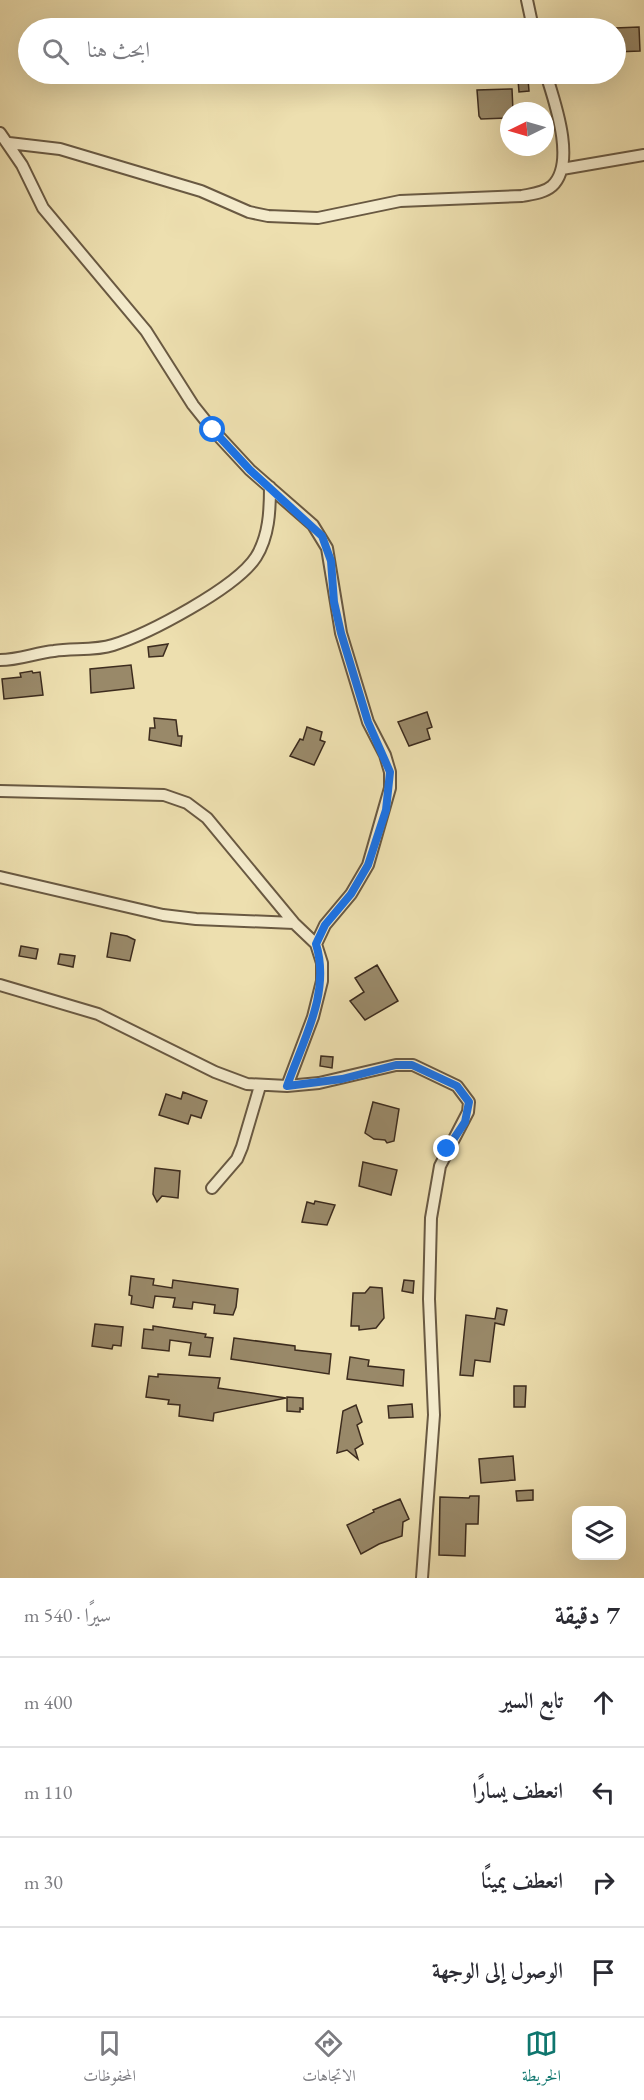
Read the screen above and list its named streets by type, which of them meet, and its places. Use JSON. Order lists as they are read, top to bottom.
{
  "north": "left",
  "page": {
    "search": "ابحث هنا",
    "heading": ["7 دقيقة", "سيرًا · 540 m"],
    "list": [
      ["تابع السير", "400 m"],
      ["انعطف يسارًا", "110 m"],
      ["انعطف يمينًا", "30 m"],
      "الوصول إلى الوجهة"
    ],
    "nav": ["الخريطة", "الاتجاهات", "المحفوظات"]
  }
}
